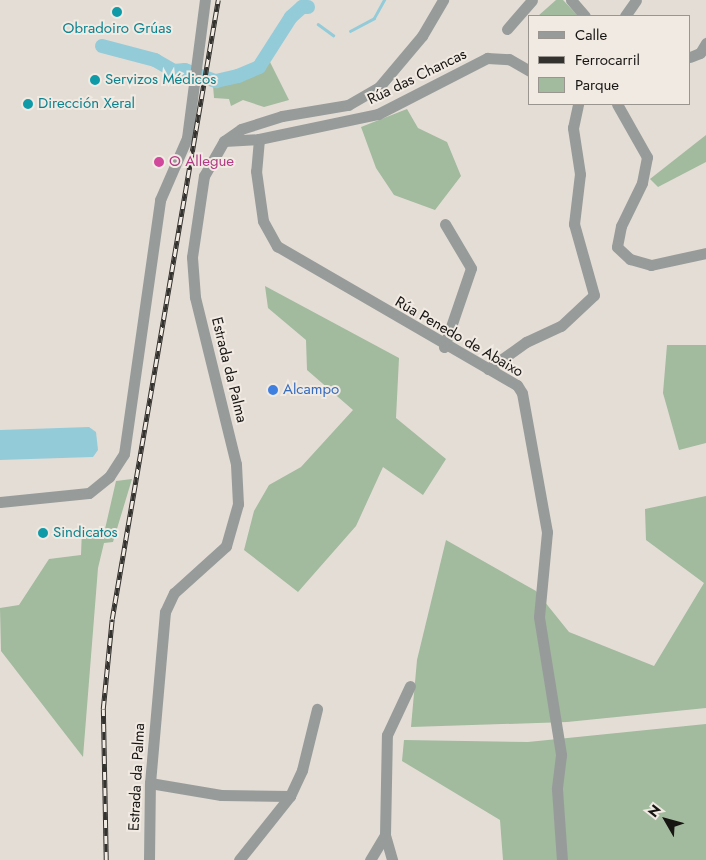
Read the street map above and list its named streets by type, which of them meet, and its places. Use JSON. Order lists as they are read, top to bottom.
{
  "streets": {
    "street": ["Rúa das Chancas", "Rúa Penedo de Abaixo", "Estrada da Palma"]
  },
  "crossings": [
    ["Rúa das Chancas", "Rúa Penedo de Abaixo"],
    ["Rúa das Chancas", "Estrada da Palma"]
  ],
  "places": [
    "Obradoiro Grúas",
    "Servizos Médicos",
    "Dirección Xeral",
    "O Allegue",
    "Alcampo",
    "Sindicatos"
  ],
  "legend": ["Calle", "Ferrocarril", "Parque"],
  "north": "top left"
}
